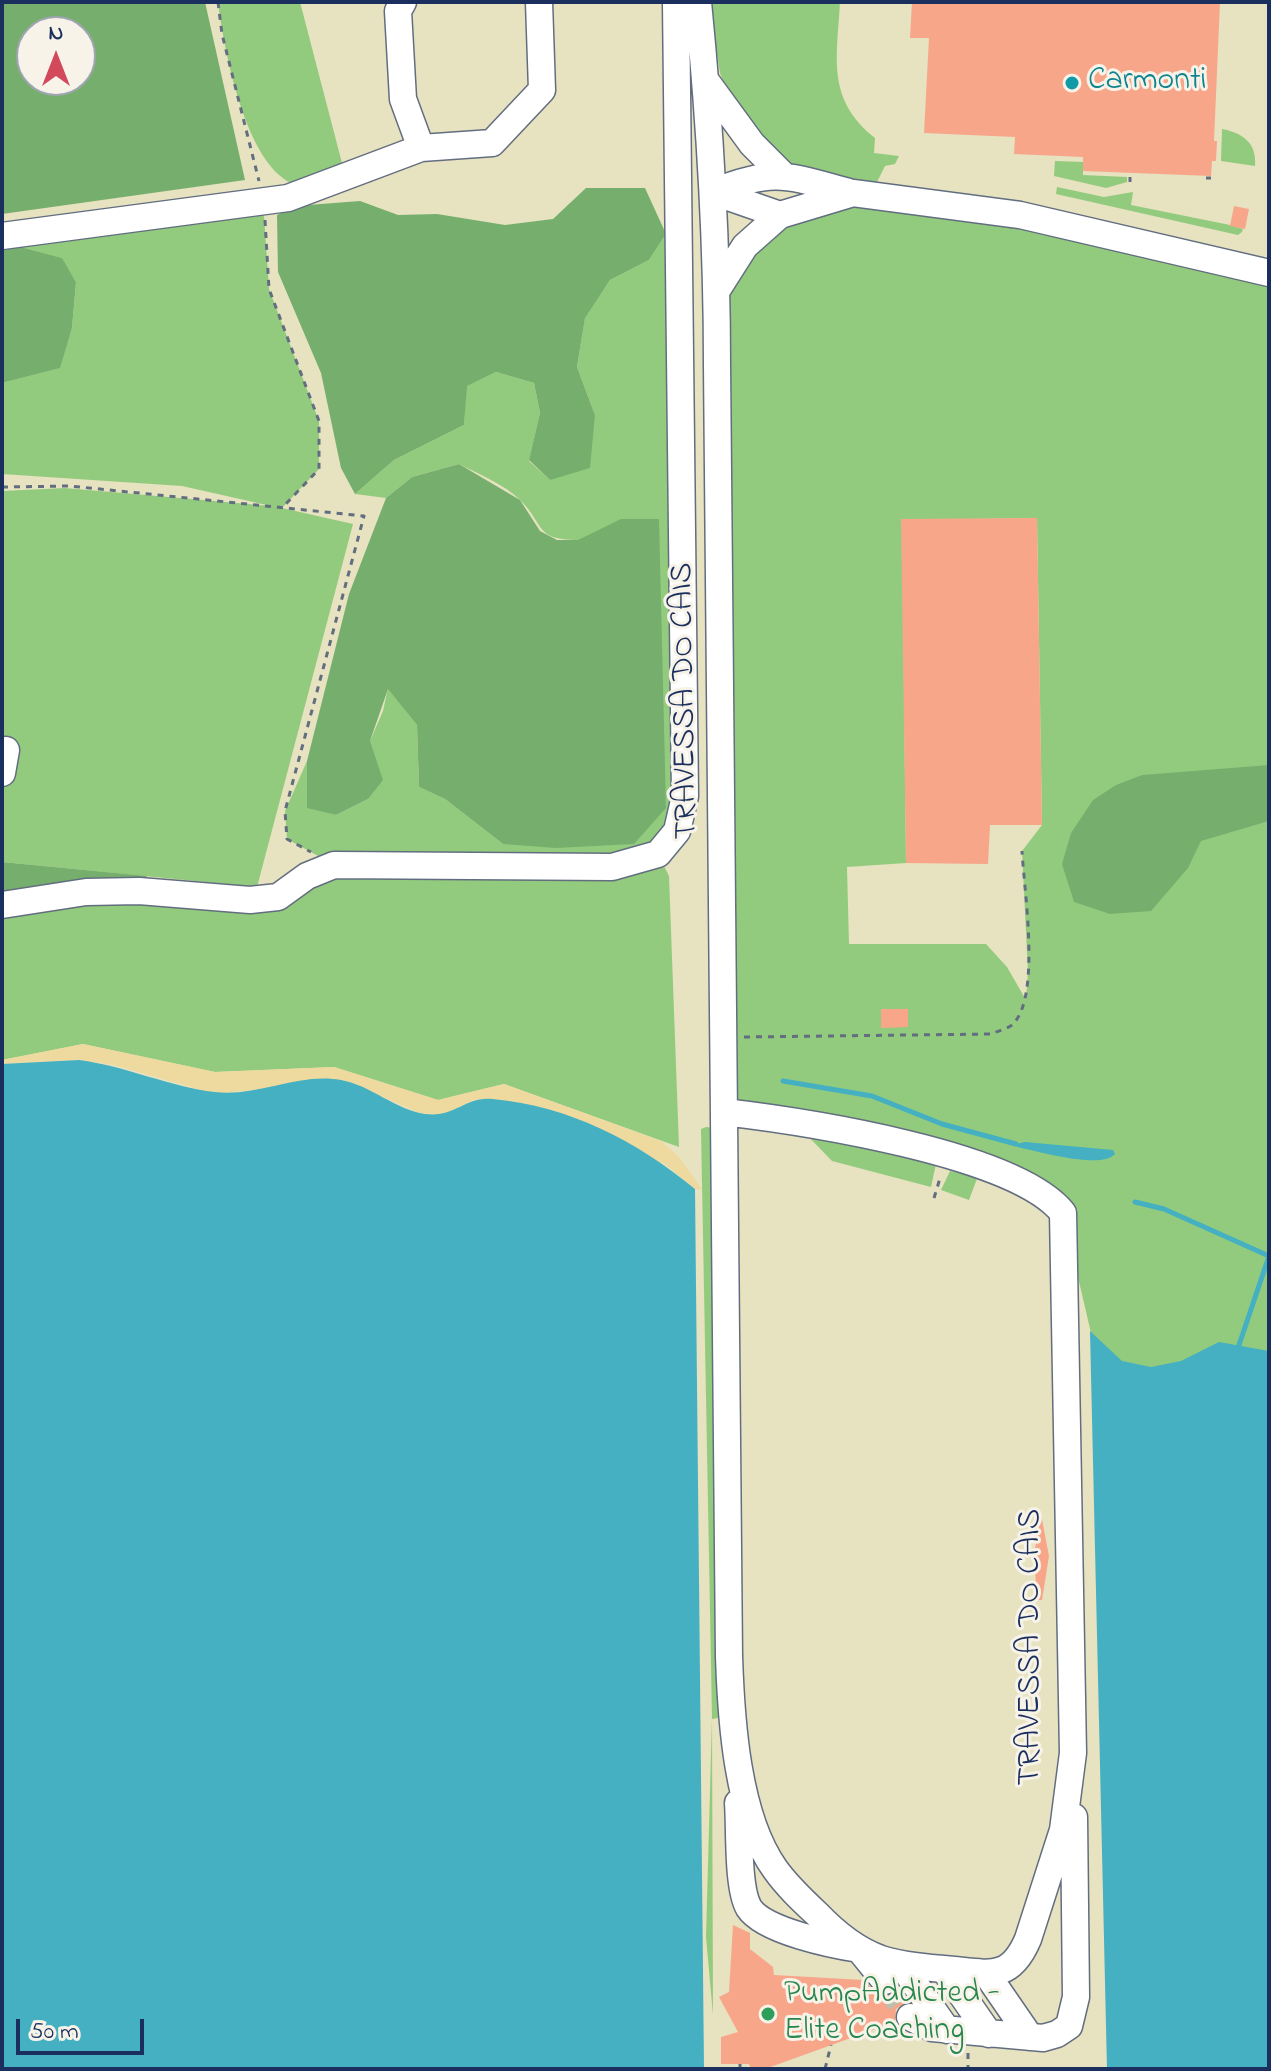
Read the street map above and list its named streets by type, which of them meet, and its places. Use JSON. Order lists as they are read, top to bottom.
{
  "streets": {
    "street": ["TRAVESSA DO CAIS"]
  },
  "places": ["Carmonti", "PumpAddicted - Elite Coaching"],
  "scale_bar": "50 m",
  "north": "top"
}
